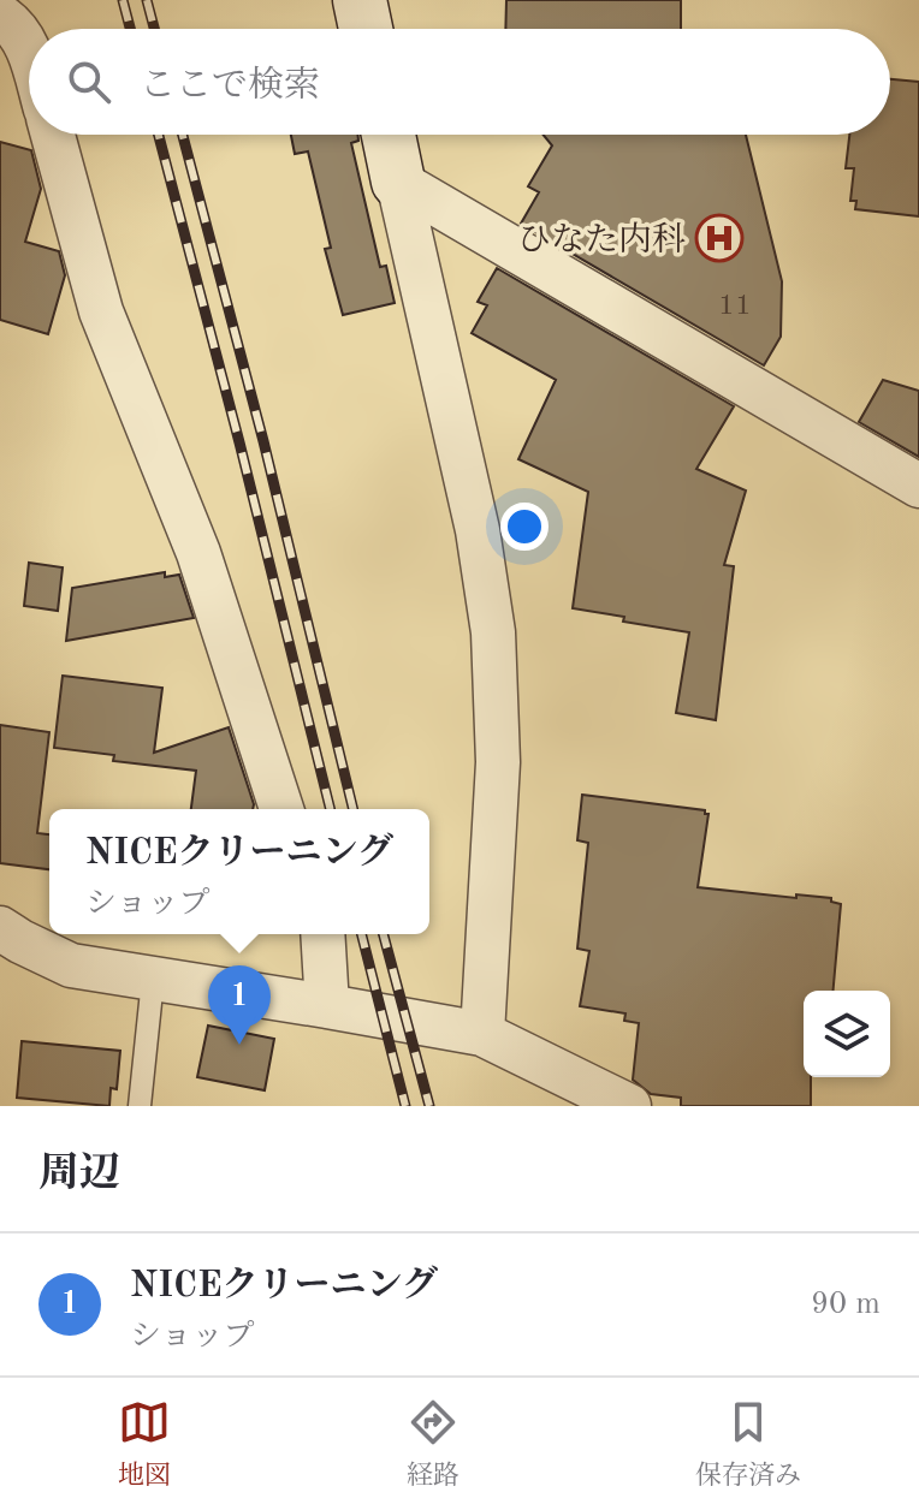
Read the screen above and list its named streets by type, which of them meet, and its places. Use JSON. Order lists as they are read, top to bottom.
{
  "places": {
    "hospital": ["ひなた内科"]
  },
  "house_numbers": ["11"],
  "page": {
    "search": "ここで検索",
    "popup": ["NICEクリーニング", "ショップ"],
    "pins": "1",
    "heading": "周辺",
    "list": [
      {
        "mark": "1",
        "name": "NICEクリーニング",
        "note": "ショップ",
        "value": "90 m"
      }
    ],
    "nav": ["地図", "経路", "保存済み"]
  }
}
